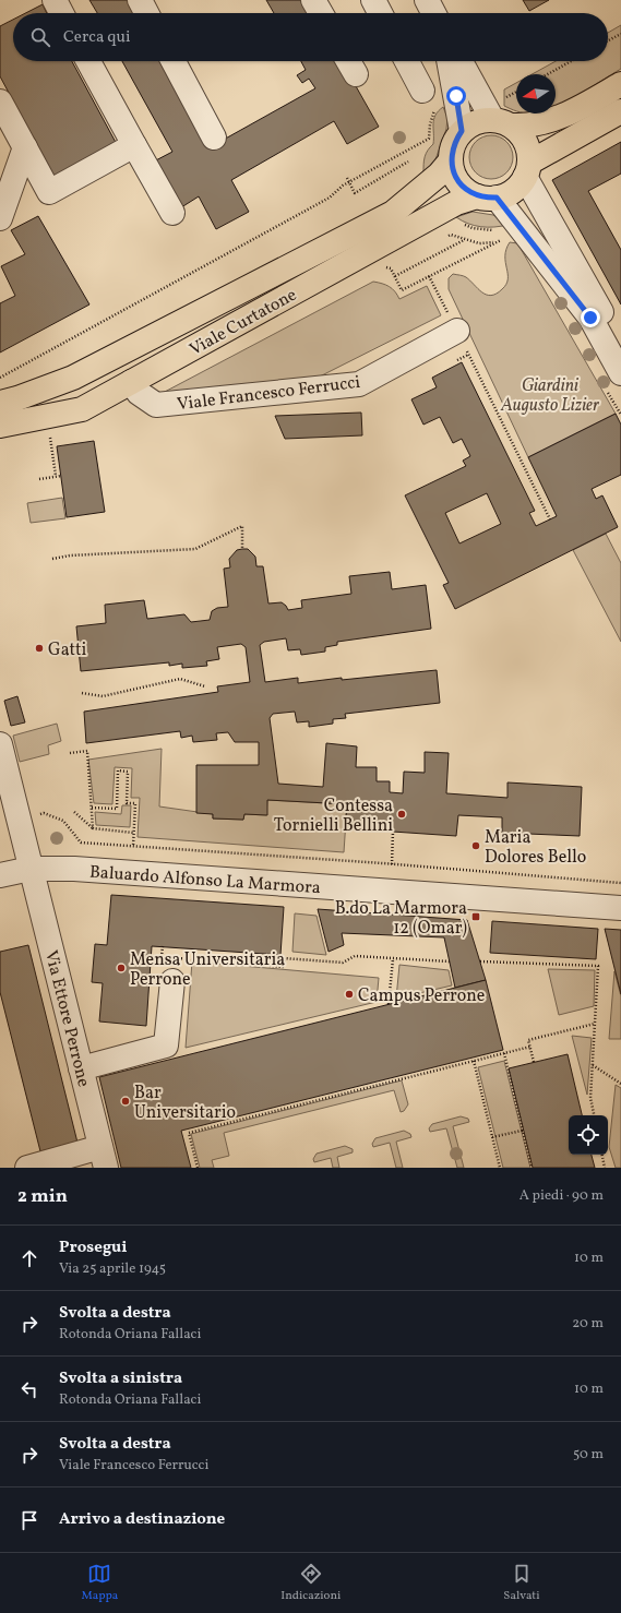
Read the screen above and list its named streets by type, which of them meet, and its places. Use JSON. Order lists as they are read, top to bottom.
{
  "streets": {
    "main road": ["Viale Curtatone"],
    "street": ["Viale Francesco Ferrucci", "Baluardo Alfonso La Marmora", "Via Ettore Perrone"]
  },
  "crossings": [
    ["Viale Curtatone", "Viale Francesco Ferrucci"],
    ["Baluardo Alfonso La Marmora", "Via Ettore Perrone"]
  ],
  "parks": ["Giardini Augusto Lizier"],
  "places": {
    "other": [
      "Gatti",
      "Contessa Tornielli Bellini",
      "Maria Dolores Bello",
      "Mensa Universitaria Perrone",
      "Campus Perrone",
      "Bar Universitario"
    ],
    "transit": ["B.do La Marmora 12 (Omar)"]
  },
  "north": "left",
  "page": {
    "search": "Cerca qui",
    "heading": ["2 min", "A piedi · 90 m"],
    "list": [
      ["Prosegui", "Via 25 aprile 1945", "10 m"],
      ["Svolta a destra", "Rotonda Oriana Fallaci", "20 m"],
      ["Svolta a sinistra", "Rotonda Oriana Fallaci", "10 m"],
      ["Svolta a destra", "Viale Francesco Ferrucci", "50 m"],
      "Arrivo a destinazione"
    ],
    "nav": ["Mappa", "Indicazioni", "Salvati"]
  }
}
